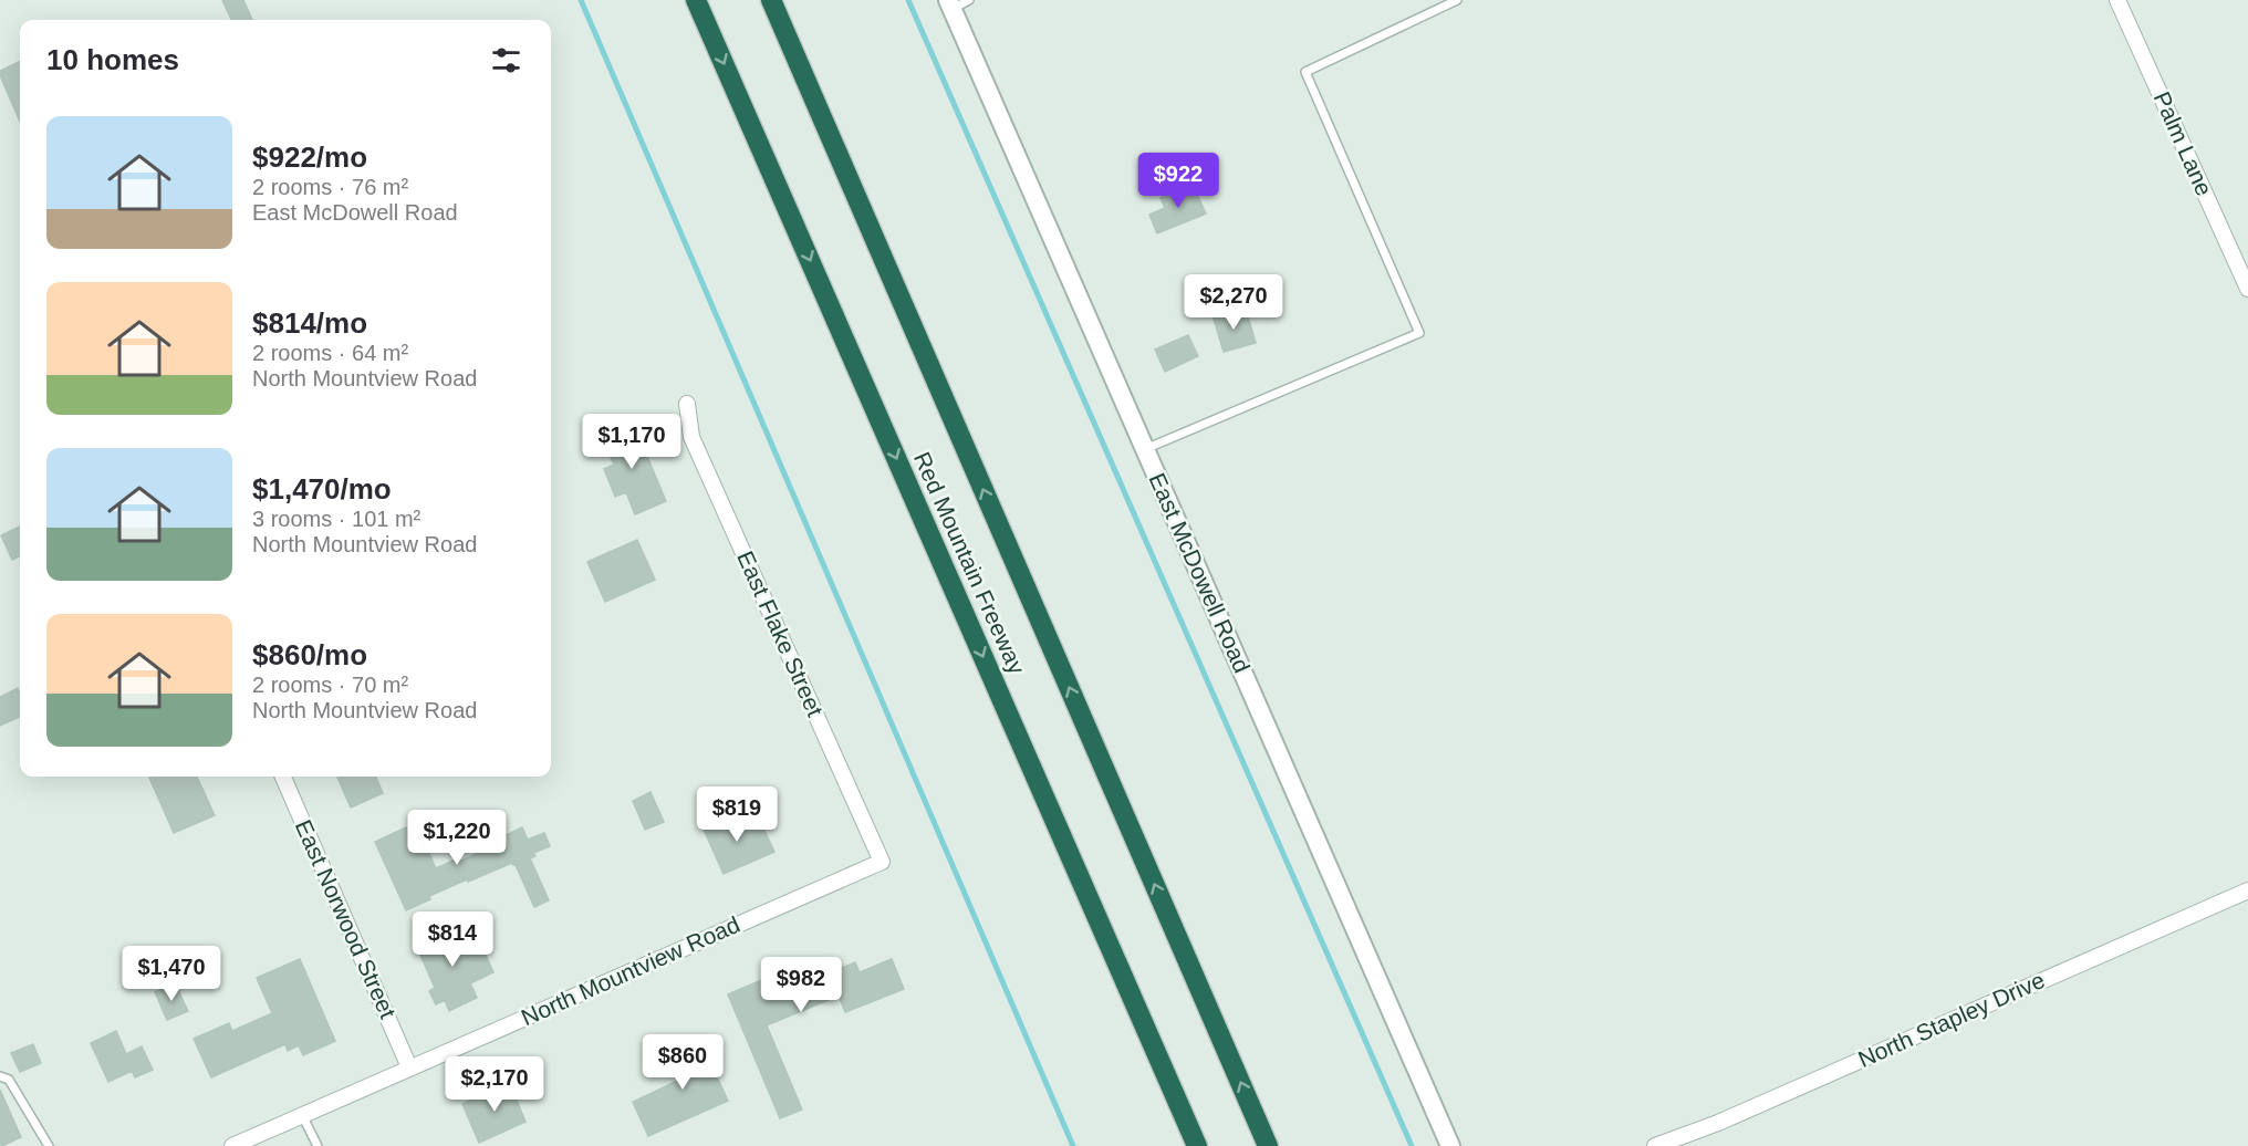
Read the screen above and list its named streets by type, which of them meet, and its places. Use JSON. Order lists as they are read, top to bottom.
{
  "streets": {
    "highway": ["Red Mountain Freeway"],
    "street": [
      "Palm Lane",
      "East McDowell Road",
      "East Flake Street",
      "East Norwood Street",
      "North Mountview Road",
      "North Stapley Drive"
    ]
  },
  "crossings": [
    ["East Flake Street", "North Mountview Road"],
    ["East Norwood Street", "North Mountview Road"]
  ],
  "page": {
    "heading": "10 homes",
    "list": [
      {
        "name": "$922/mo",
        "note": "2 rooms · 76 m² · East McDowell Road"
      },
      {
        "name": "$814/mo",
        "note": "2 rooms · 64 m² · North Mountview Road"
      },
      {
        "name": "$1,470/mo",
        "note": "3 rooms · 101 m² · North Mountview Road"
      },
      {
        "name": "$860/mo",
        "note": "2 rooms · 70 m² · North Mountview Road"
      }
    ],
    "price": [
      "$922",
      "$2,270",
      "$1,170",
      "$819",
      "$1,220",
      "$814",
      "$1,470",
      "$982",
      "$860",
      "$2,170"
    ]
  }
}
